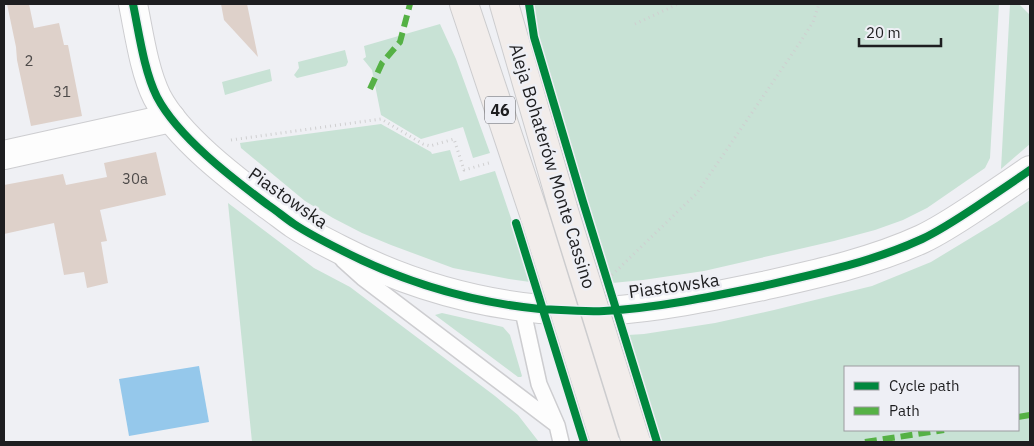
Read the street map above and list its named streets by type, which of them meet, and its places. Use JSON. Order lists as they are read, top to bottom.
{
  "streets": {
    "main road": ["46", "Aleja Bohaterów Monte Cassino"],
    "street": ["Piastowska"]
  },
  "house_numbers": ["2", "31", "30a"],
  "legend": ["Cycle path", "Path"],
  "scale_bar": "20 m"
}
